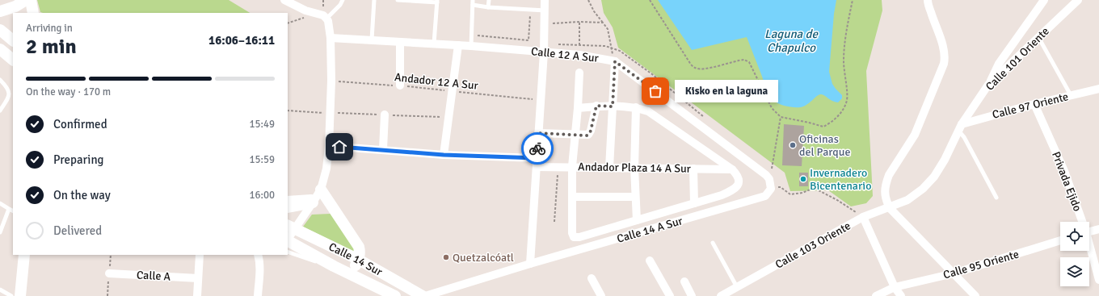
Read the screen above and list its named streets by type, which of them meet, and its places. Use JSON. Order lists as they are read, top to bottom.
{
  "streets": {
    "main road": ["Calle 14 Sur"],
    "street": [
      "Calle 12 A Sur",
      "Calle 101 Oriente",
      "Calle 97 Oriente",
      "Andador Plaza 14 A Sur",
      "Privada Ejido",
      "Calle 14 A Sur",
      "Calle 103 Oriente",
      "Calle 95 Oriente",
      "Calle A"
    ],
    "path": ["Andador 12 A Sur"]
  },
  "crossings": [
    ["Calle 101 Oriente", "Calle 97 Oriente"],
    ["Calle 101 Oriente", "Calle 103 Oriente"],
    ["Calle 97 Oriente", "Privada Ejido"]
  ],
  "water": ["Laguna de Chapulco"],
  "places": [
    "Kisko en la laguna",
    "Oficinas del Parque",
    "Invernadero Bicentenario",
    "Quetzalcóatl"
  ],
  "page": {
    "heading": ["2 min", "Arriving in", "16:06–16:11"],
    "bar": "On the way · 170 m",
    "bubble": "Kisko en la laguna",
    "list": [
      ["Confirmed", "15:49"],
      ["Preparing", "15:59"],
      ["On the way", "16:00"],
      "Delivered"
    ]
  }
}
